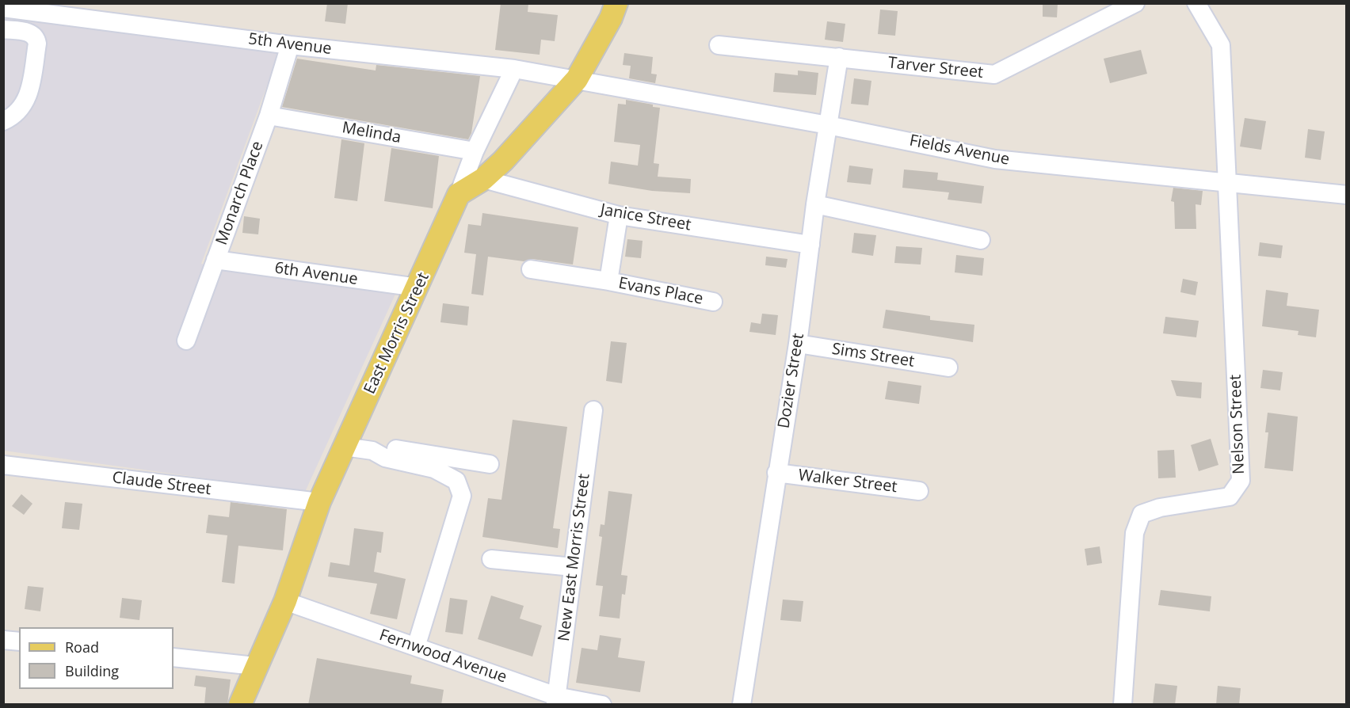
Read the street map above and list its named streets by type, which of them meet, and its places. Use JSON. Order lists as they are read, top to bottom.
{
  "streets": {
    "main road": ["East Morris Street"],
    "street": [
      "5th Avenue",
      "Tarver Street",
      "Melinda",
      "Fields Avenue",
      "Monarch Place",
      "Janice Street",
      "6th Avenue",
      "Evans Place",
      "Sims Street",
      "Dozier Street",
      "Nelson Street",
      "Walker Street",
      "Claude Street",
      "New East Morris Street",
      "Fernwood Avenue"
    ]
  },
  "crossings": [
    ["5th Avenue", "Fields Avenue"],
    ["5th Avenue", "Monarch Place"],
    ["Tarver Street", "Dozier Street"],
    ["Melinda", "Monarch Place"],
    ["Fields Avenue", "Dozier Street"],
    ["Fields Avenue", "Nelson Street"],
    ["Monarch Place", "6th Avenue"],
    ["Janice Street", "Evans Place"],
    ["Janice Street", "Dozier Street"],
    ["6th Avenue", "East Morris Street"],
    ["East Morris Street", "Claude Street"],
    ["East Morris Street", "Fernwood Avenue"],
    ["Sims Street", "Dozier Street"],
    ["Dozier Street", "Walker Street"],
    ["New East Morris Street", "Fernwood Avenue"]
  ],
  "legend": ["Road", "Building"]
}
